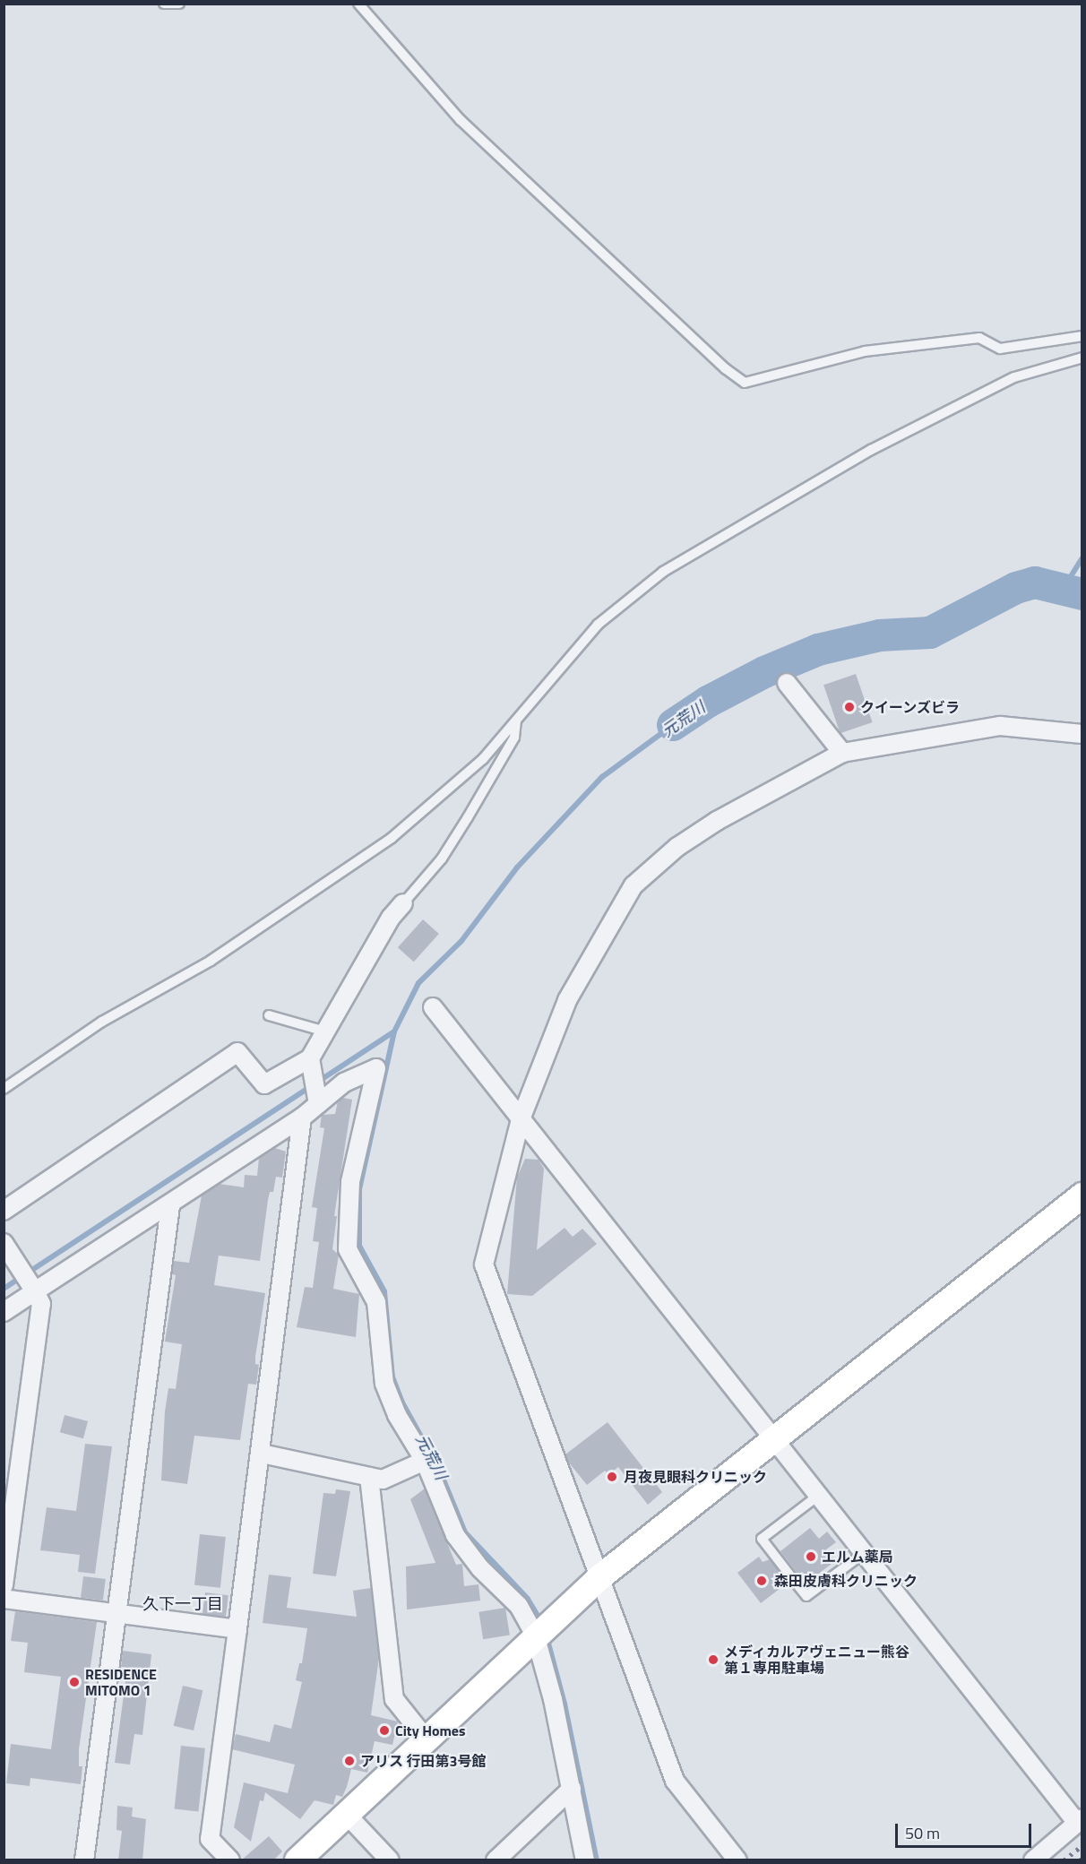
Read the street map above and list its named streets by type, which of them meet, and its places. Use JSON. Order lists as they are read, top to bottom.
{
  "districts": ["久下一丁目"],
  "water": ["元荒川"],
  "places": [
    "クイーンズビラ",
    "月夜見眼科クリニック",
    "エルム薬局",
    "森田皮膚科クリニック",
    "メディカルアヴェニュー熊谷 第１専用駐車場",
    "RESIDENCE MITOMO 1",
    "City Homes",
    "アリス 行田第3号館"
  ],
  "scale_bar": "50 m"
}
